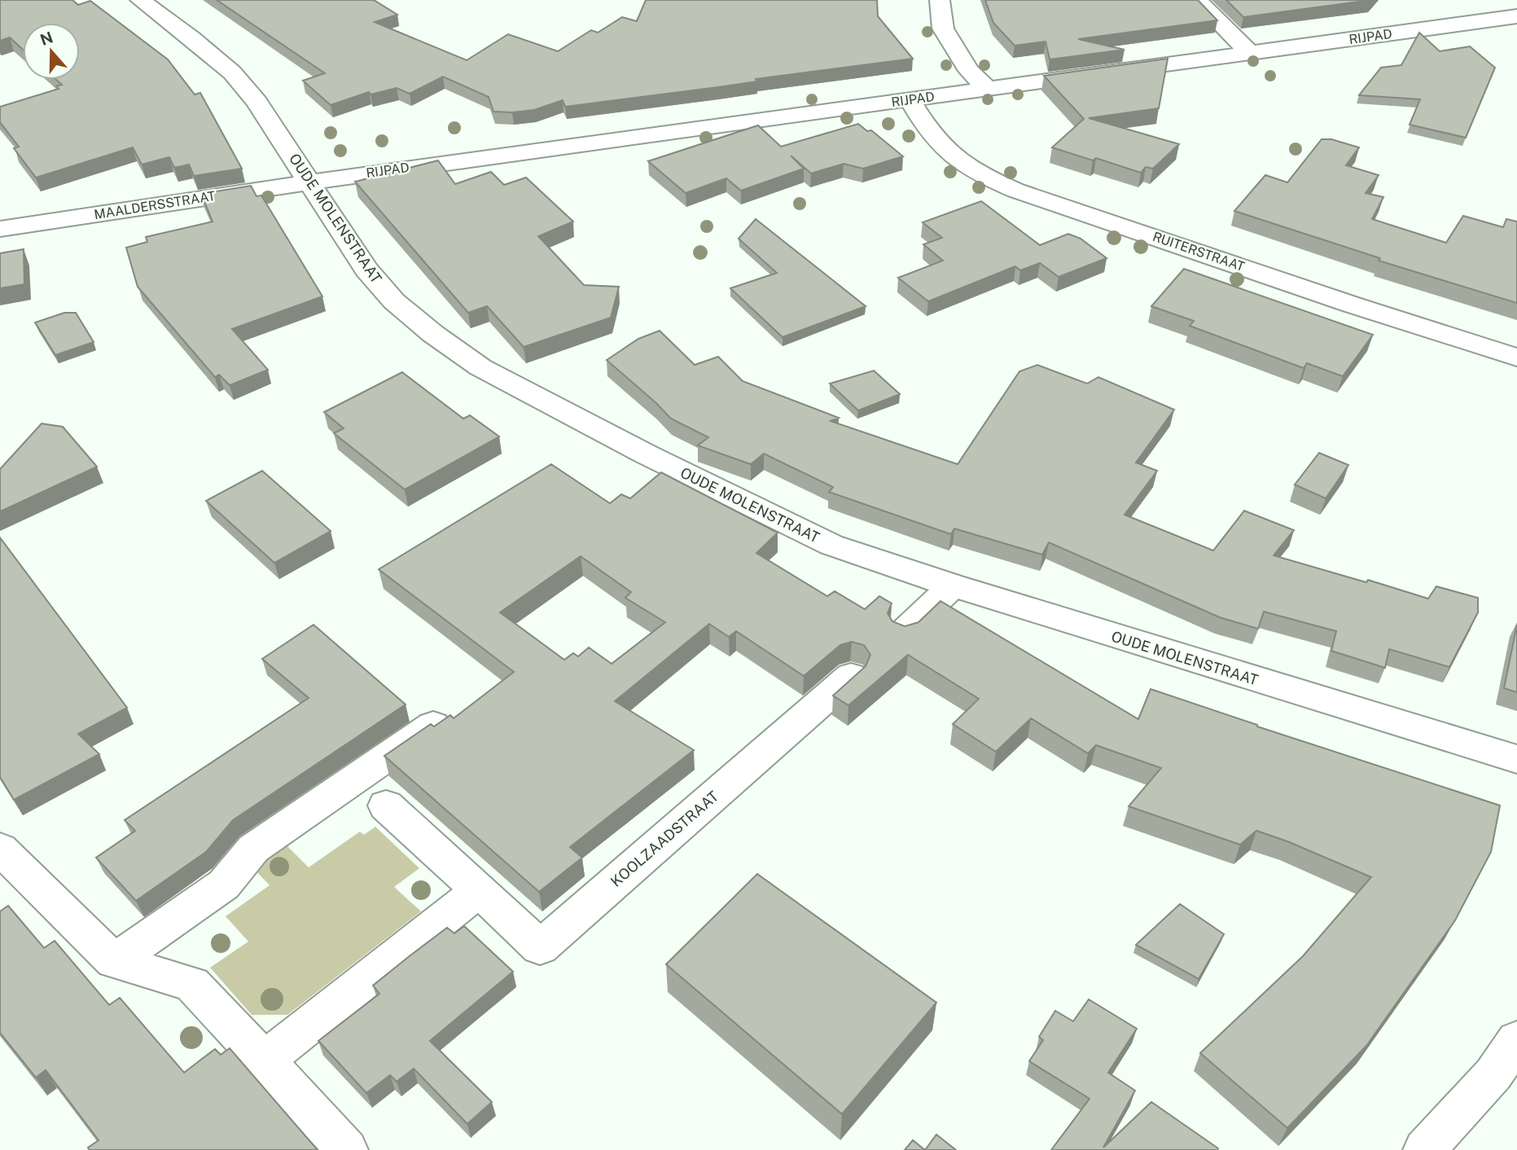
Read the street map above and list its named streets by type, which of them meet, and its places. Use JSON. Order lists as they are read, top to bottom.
{
  "streets": {
    "street": [
      "RIJPAD",
      "MAALDERSSTRAAT",
      "OUDE MOLENSTRAAT",
      "RUITERSTRAAT",
      "KOOLZAADSTRAAT"
    ]
  },
  "crossings": [
    ["RIJPAD", "MAALDERSSTRAAT"],
    ["RIJPAD", "OUDE MOLENSTRAAT"],
    ["RIJPAD", "RUITERSTRAAT"],
    ["MAALDERSSTRAAT", "OUDE MOLENSTRAAT"]
  ],
  "north": "top"
}
